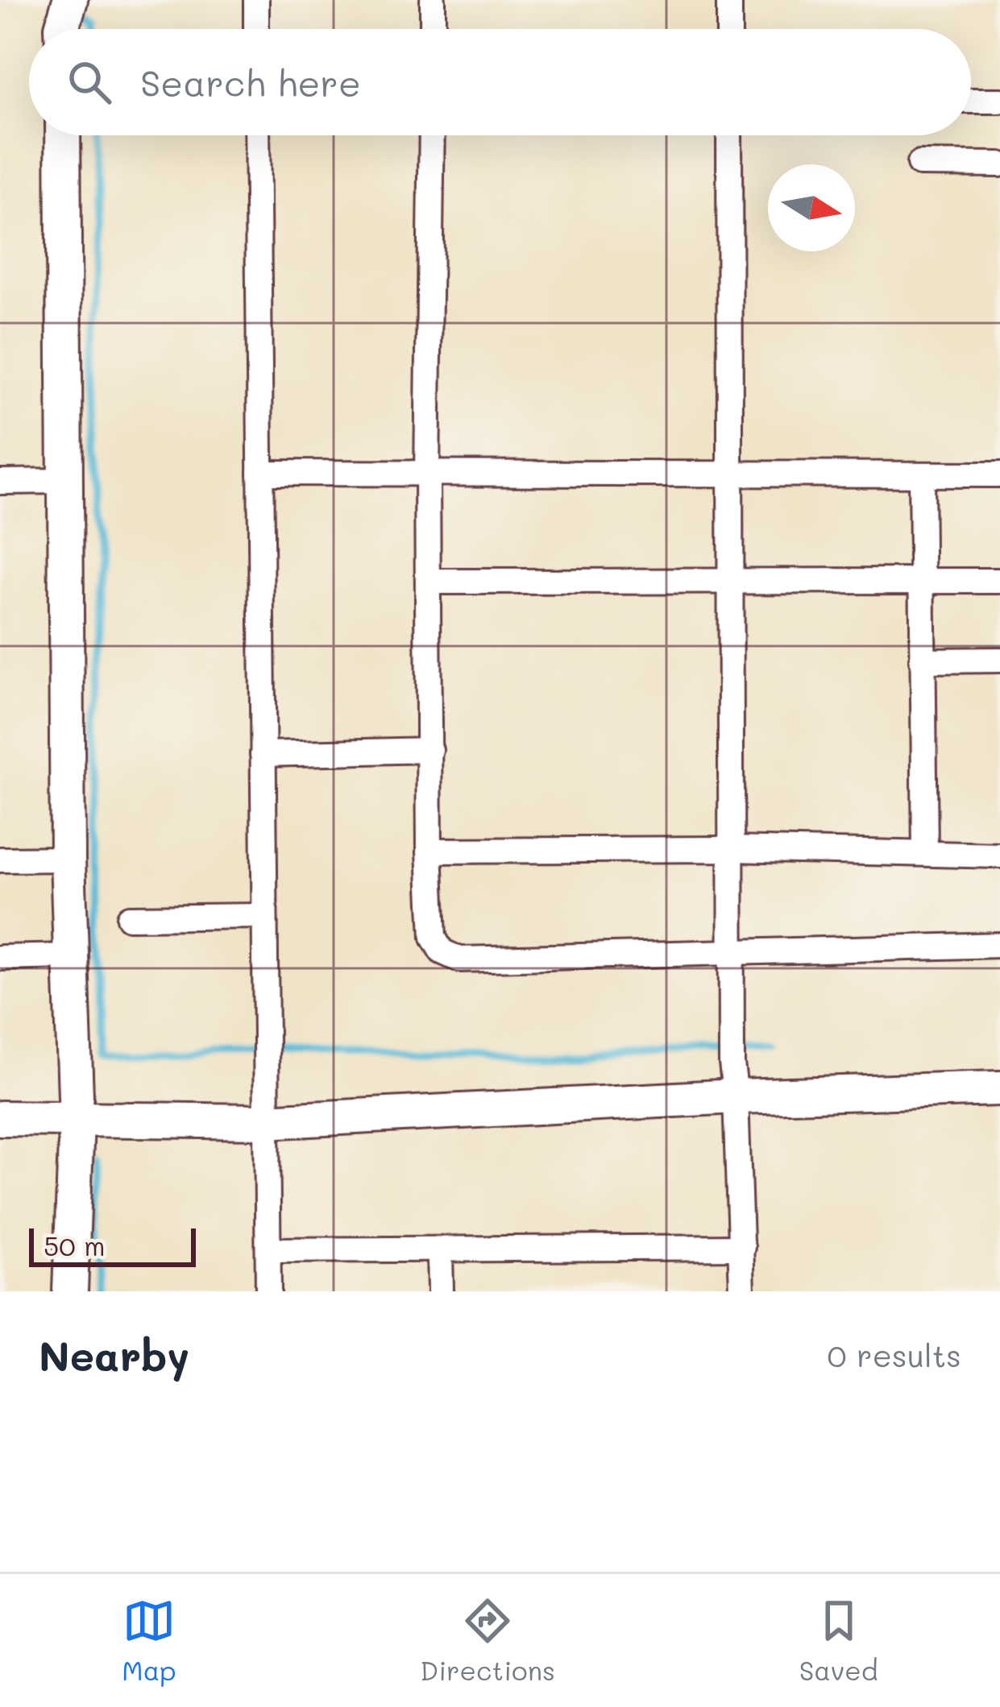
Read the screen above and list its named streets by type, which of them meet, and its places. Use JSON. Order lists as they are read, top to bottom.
{
  "scale_bar": "50 m",
  "north": "right",
  "page": {
    "search": "Search here",
    "scale": "50 m",
    "heading": ["Nearby", "0 results"],
    "nav": ["Map", "Directions", "Saved"]
  }
}
